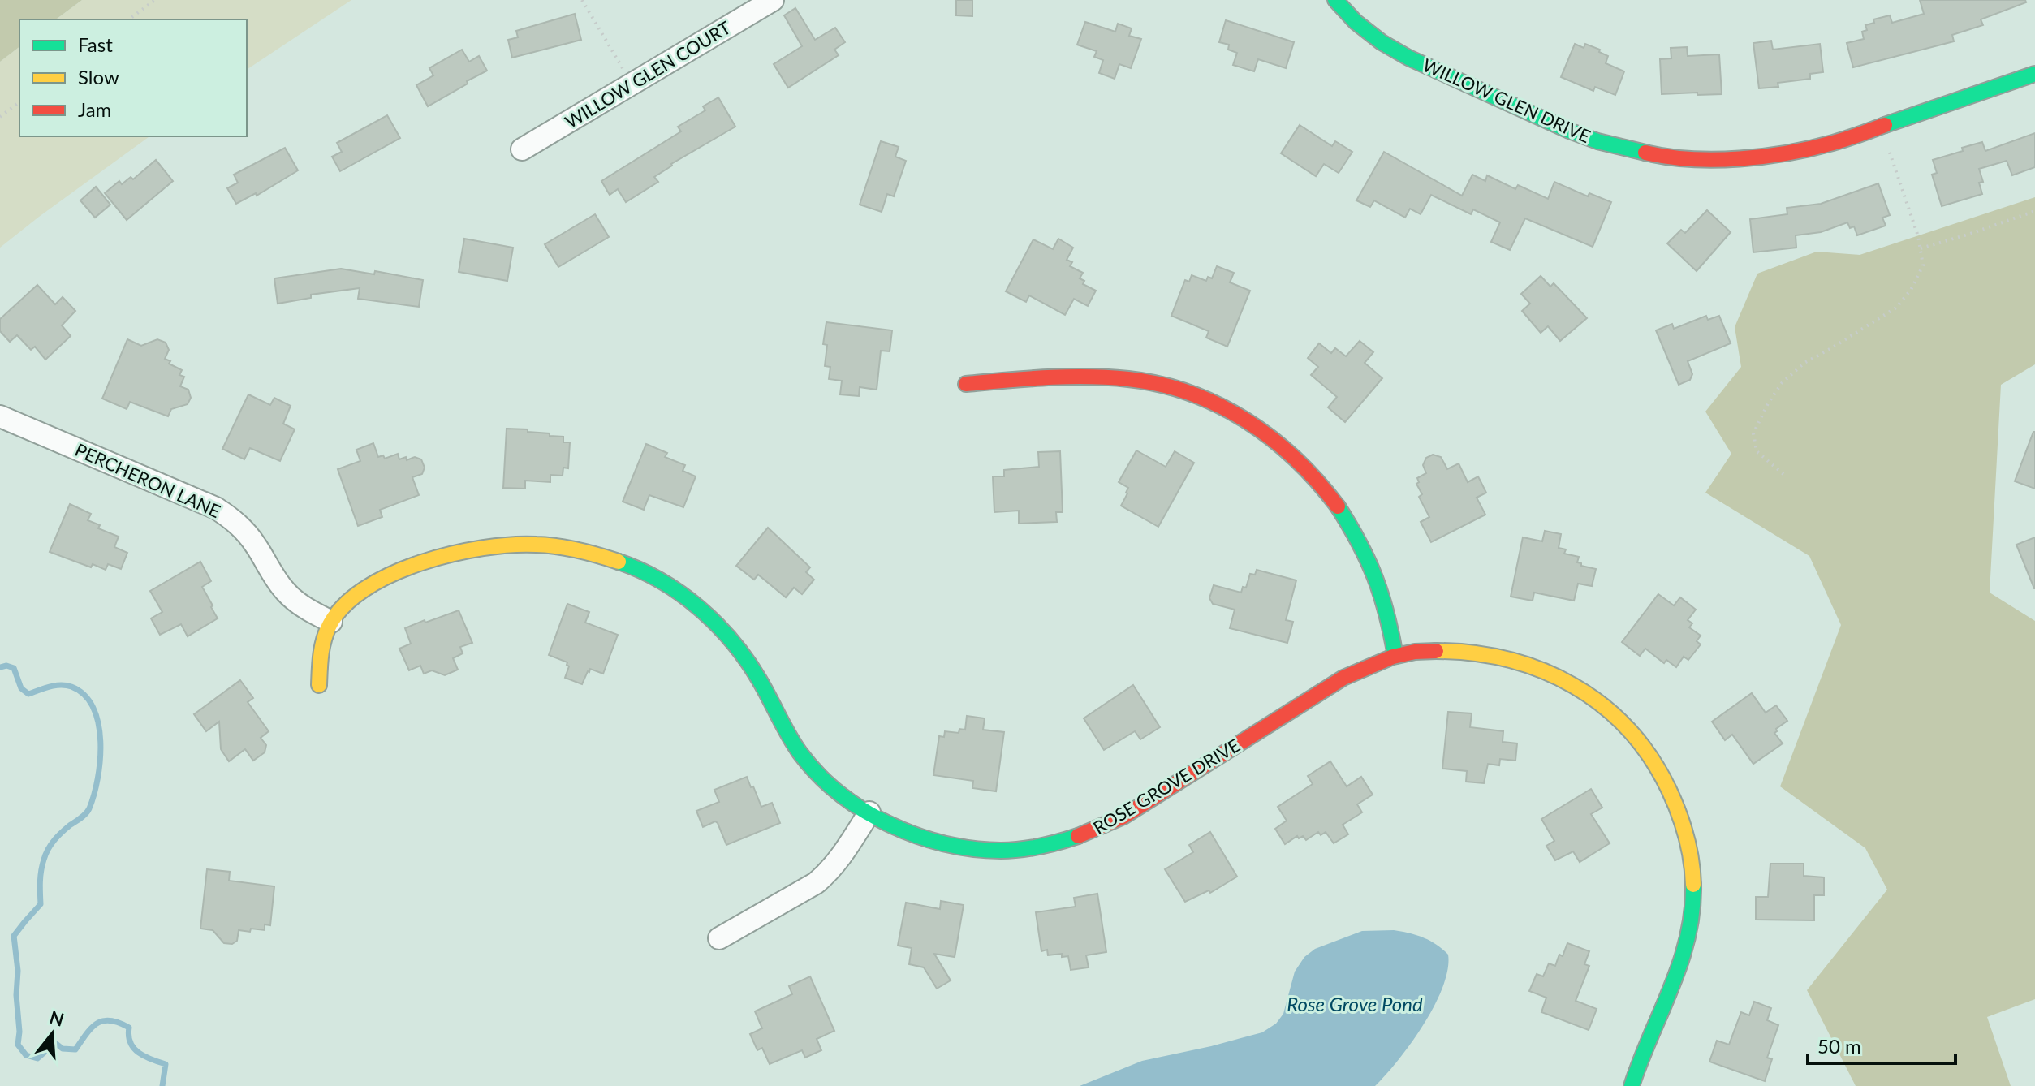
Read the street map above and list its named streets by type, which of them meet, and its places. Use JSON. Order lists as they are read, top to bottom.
{
  "streets": {
    "street": [
      "WILLOW GLEN COURT",
      "WILLOW GLEN DRIVE",
      "PERCHERON LANE",
      "ROSE GROVE DRIVE"
    ]
  },
  "crossings": [
    ["PERCHERON LANE", "ROSE GROVE DRIVE"]
  ],
  "water": ["Rose Grove Pond"],
  "legend": ["Fast", "Slow", "Jam"],
  "scale_bar": "50 m",
  "north": "top"
}
